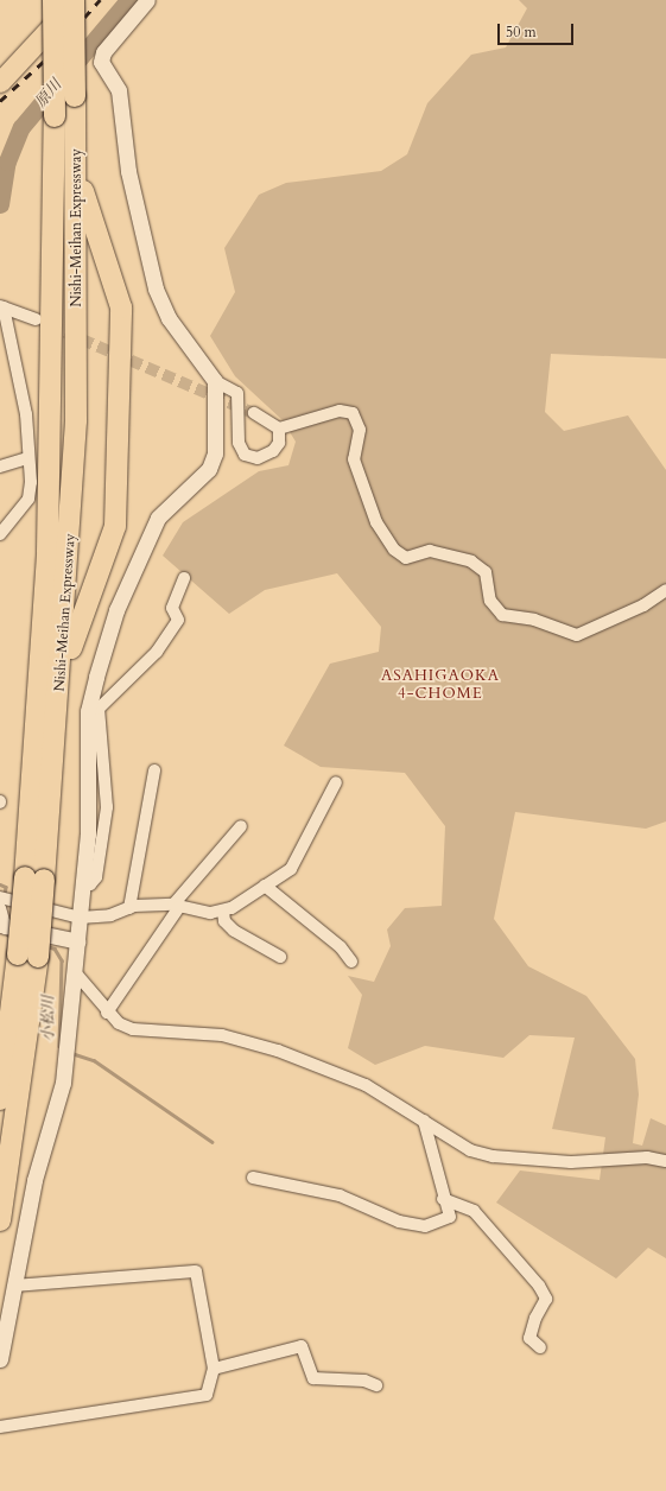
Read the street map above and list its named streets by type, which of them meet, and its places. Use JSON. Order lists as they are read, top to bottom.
{
  "streets": {
    "highway": ["Nishi-Meihan Expressway"]
  },
  "districts": ["ASAHIGAOKA 4-CHOME"],
  "water": ["原川", "小松川"],
  "scale_bar": "50 m"
}
